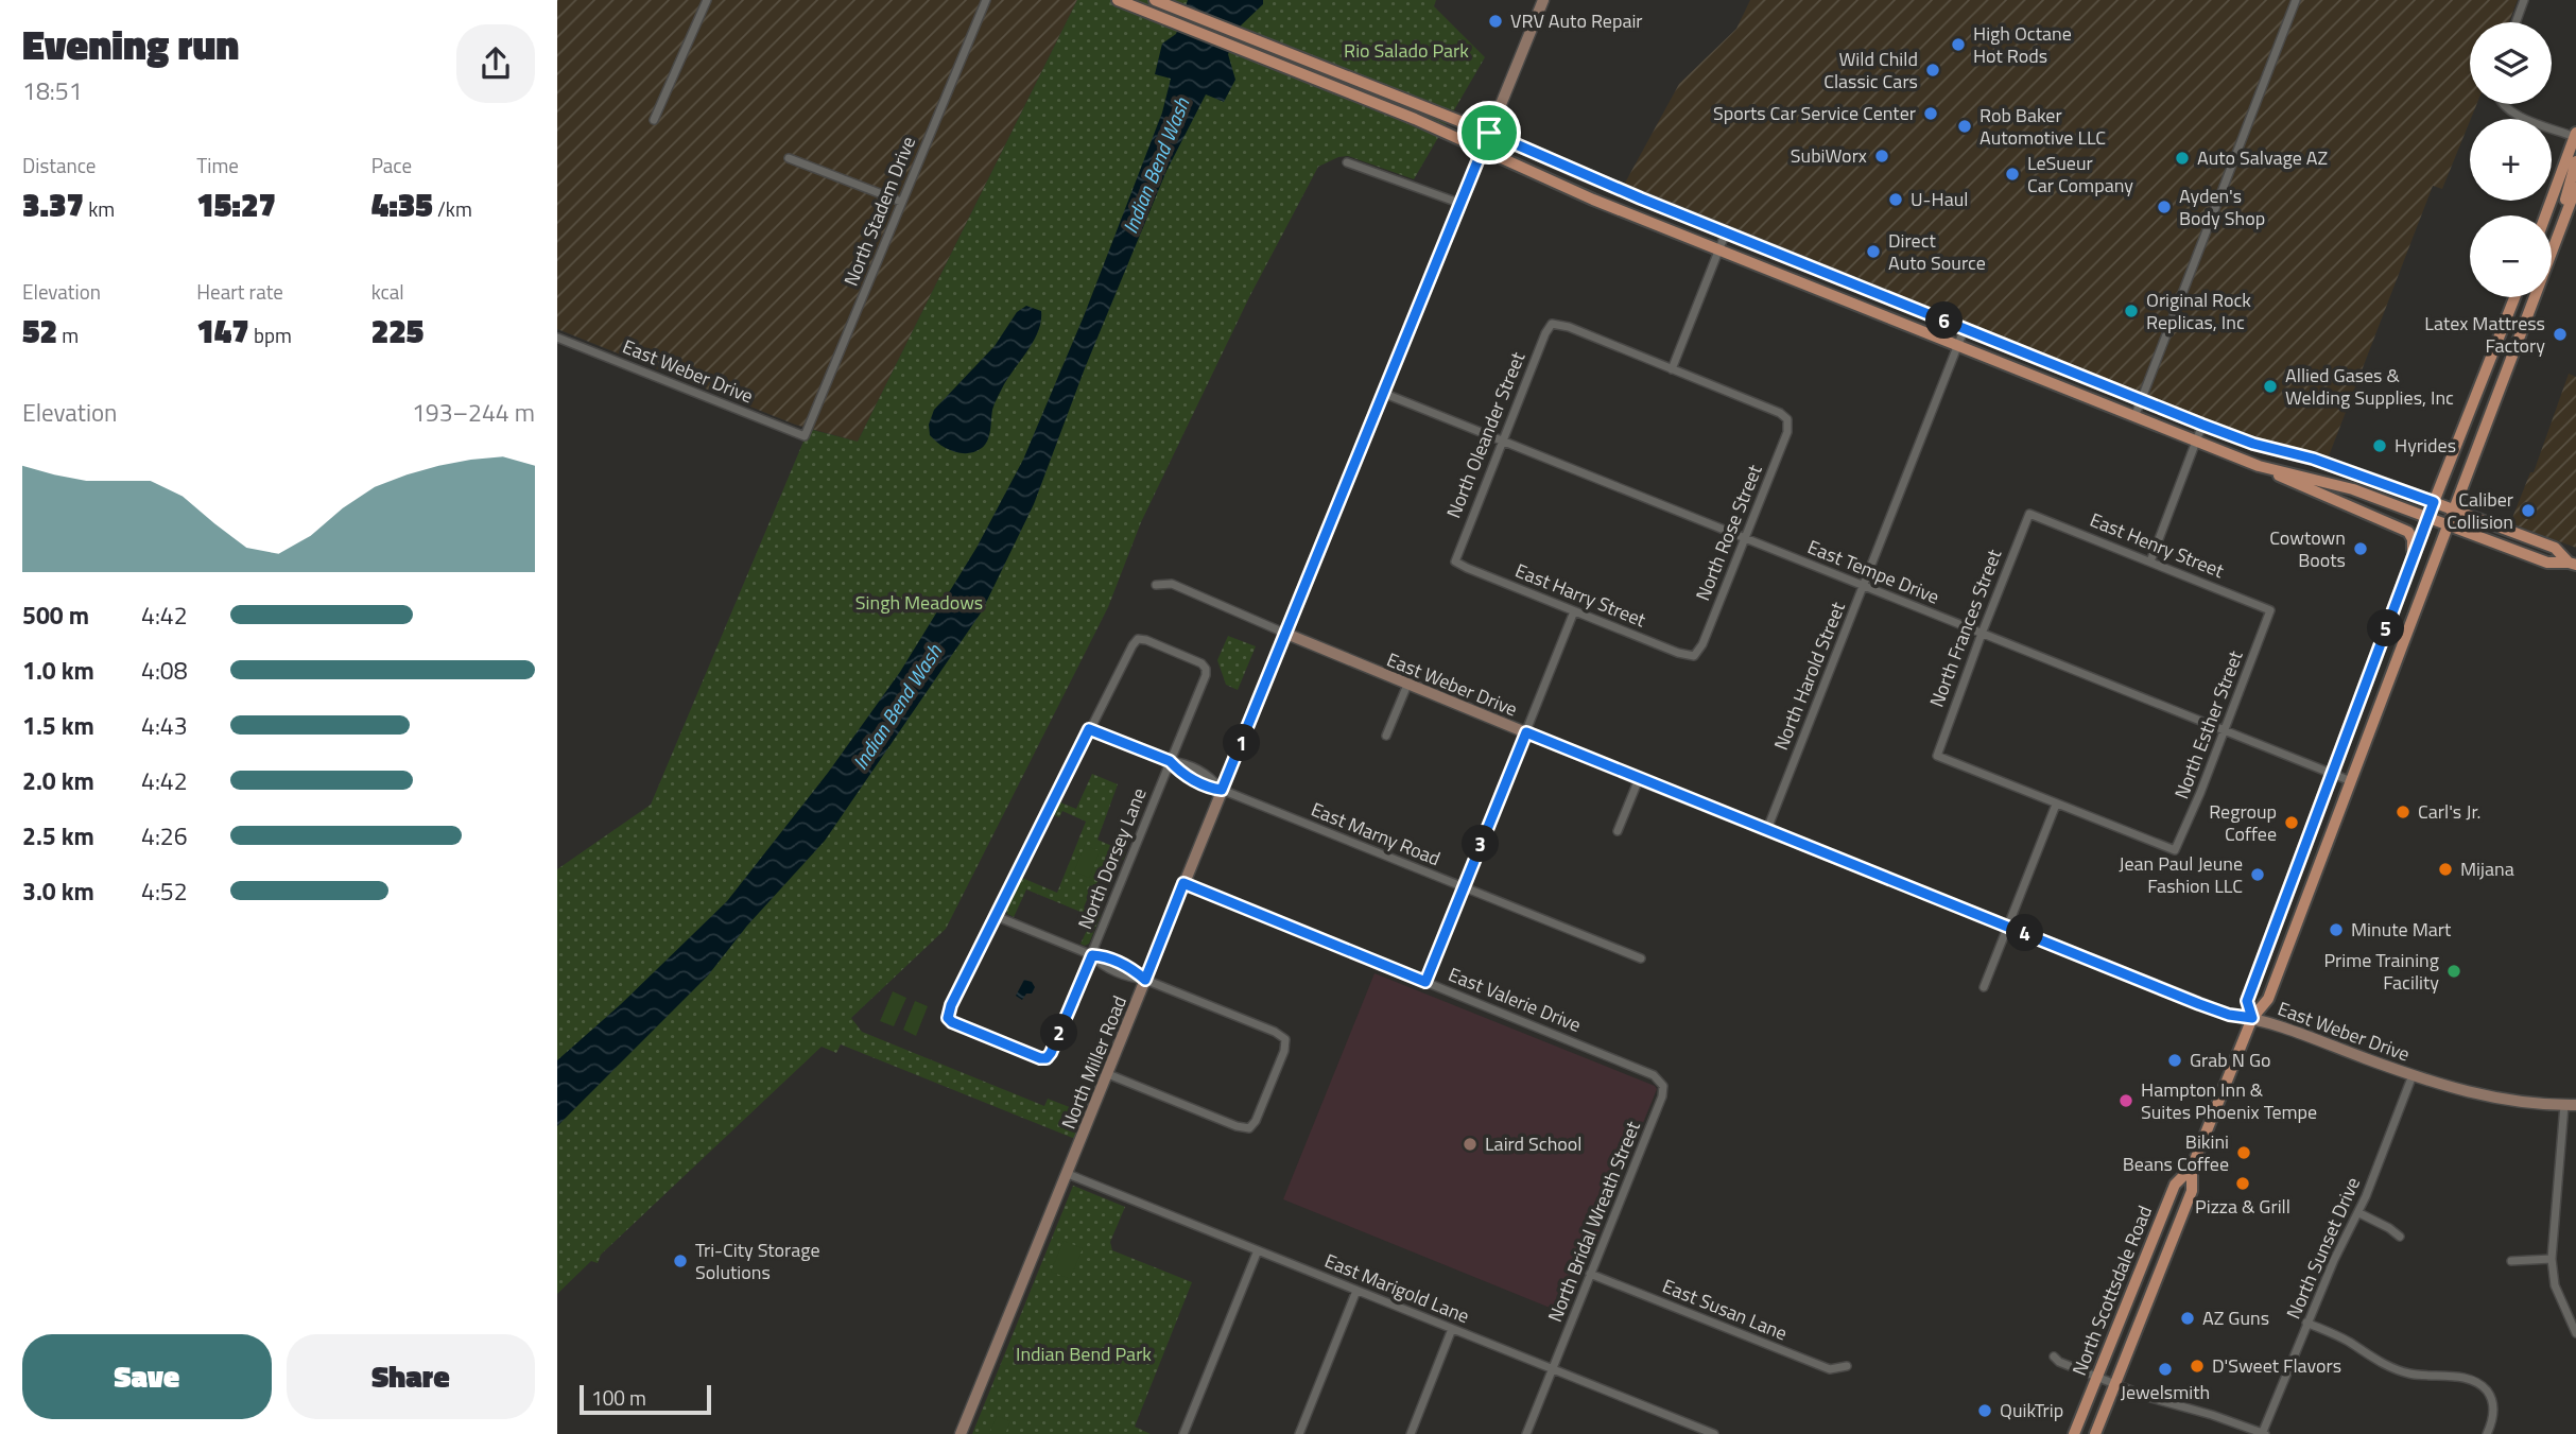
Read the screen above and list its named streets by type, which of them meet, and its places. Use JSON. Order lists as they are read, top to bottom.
{
  "streets": {
    "main road": ["North Scottsdale Road"],
    "street": [
      "North Stadem Drive",
      "East Weber Drive",
      "North Oleander Street",
      "North Rose Street",
      "East Henry Street",
      "East Tempe Drive",
      "East Harry Street",
      "North Frances Street",
      "North Harold Street",
      "North Esther Street",
      "East Marny Road",
      "North Dorsey Lane",
      "East Valerie Drive",
      "North Miller Road",
      "North Bridal Wreath Street",
      "North Sunset Drive",
      "East Marigold Lane",
      "East Susan Lane"
    ]
  },
  "crossings": [
    ["North Stadem Drive", "East Weber Drive"],
    ["East Weber Drive", "North Harold Street"],
    ["East Weber Drive", "North Miller Road"],
    ["East Weber Drive", "North Sunset Drive"],
    ["East Weber Drive", "North Scottsdale Road"],
    ["North Oleander Street", "North Rose Street"],
    ["North Oleander Street", "East Tempe Drive"],
    ["North Oleander Street", "East Harry Street"],
    ["North Rose Street", "East Tempe Drive"],
    ["North Rose Street", "East Harry Street"],
    ["East Henry Street", "North Frances Street"],
    ["East Henry Street", "North Esther Street"],
    ["East Tempe Drive", "North Frances Street"],
    ["East Tempe Drive", "North Harold Street"],
    ["East Tempe Drive", "North Esther Street"],
    ["East Tempe Drive", "North Miller Road"],
    ["East Tempe Drive", "North Scottsdale Road"],
    ["North Frances Street", "North Esther Street"],
    ["East Marny Road", "North Dorsey Lane"],
    ["East Marny Road", "North Miller Road"],
    ["East Valerie Drive", "North Miller Road"],
    ["East Valerie Drive", "North Bridal Wreath Street"],
    ["North Miller Road", "East Marigold Lane"],
    ["North Bridal Wreath Street", "East Marigold Lane"],
    ["North Bridal Wreath Street", "East Susan Lane"]
  ],
  "water": ["Indian Bend Wash"],
  "parks": ["Rio Salado Park", "Singh Meadows", "Indian Bend Park"],
  "places": [
    "VRV Auto Repair",
    "High Octane Hot Rods",
    "Wild Child Classic Cars",
    "Sports Car Service Center",
    "Rob Baker Automotive LLC",
    "SubiWorx",
    "Auto Salvage AZ",
    "LeSueur Car Company",
    "U-Haul",
    "Ayden's Body Shop",
    "Direct Auto Source",
    "Original Rock Replicas, Inc",
    "Latex Mattress Factory",
    "Allied Gases & Welding Supplies, Inc",
    "Hyrides",
    "Caliber Collision",
    "Cowtown Boots",
    "Carl's Jr.",
    "Regroup Coffee",
    "Mijana",
    "Jean Paul Jeune Fashion LLC",
    "Minute Mart",
    "Prime Training Facility",
    "Grab N Go",
    "Hampton Inn & Suites Phoenix Tempe",
    "Laird School",
    "Bikini Beans Coffee",
    "Pizza & Grill",
    "Tri-City Storage Solutions",
    "AZ Guns",
    "D'Sweet Flavors",
    "Jewelsmith",
    "QuikTrip"
  ],
  "scale_bar": "100 m",
  "page": {
    "heading": ["Evening run", "18:51"],
    "map_buttons": ["+", "−"],
    "stats": [
      ["Distance", "3.37 km"],
      ["Time", "15:27"],
      ["Pace", "4:35 /km"],
      ["Elevation", "52 m"],
      ["Heart rate", "147 bpm"],
      ["kcal", "225"]
    ],
    "pins": [
      "6",
      "5",
      "1",
      "3",
      "4",
      "2"
    ],
    "chart": ["Elevation", "193–244 m"],
    "list": [
      {
        "name": "500 m",
        "note": "4:42"
      },
      {
        "name": "1.0 km",
        "note": "4:08"
      },
      {
        "name": "1.5 km",
        "note": "4:43"
      },
      {
        "name": "2.0 km",
        "note": "4:42"
      },
      {
        "name": "2.5 km",
        "note": "4:26"
      },
      {
        "name": "3.0 km",
        "note": "4:52"
      }
    ],
    "buttons": ["Save", "Share"],
    "scale": "100 m"
  }
}
